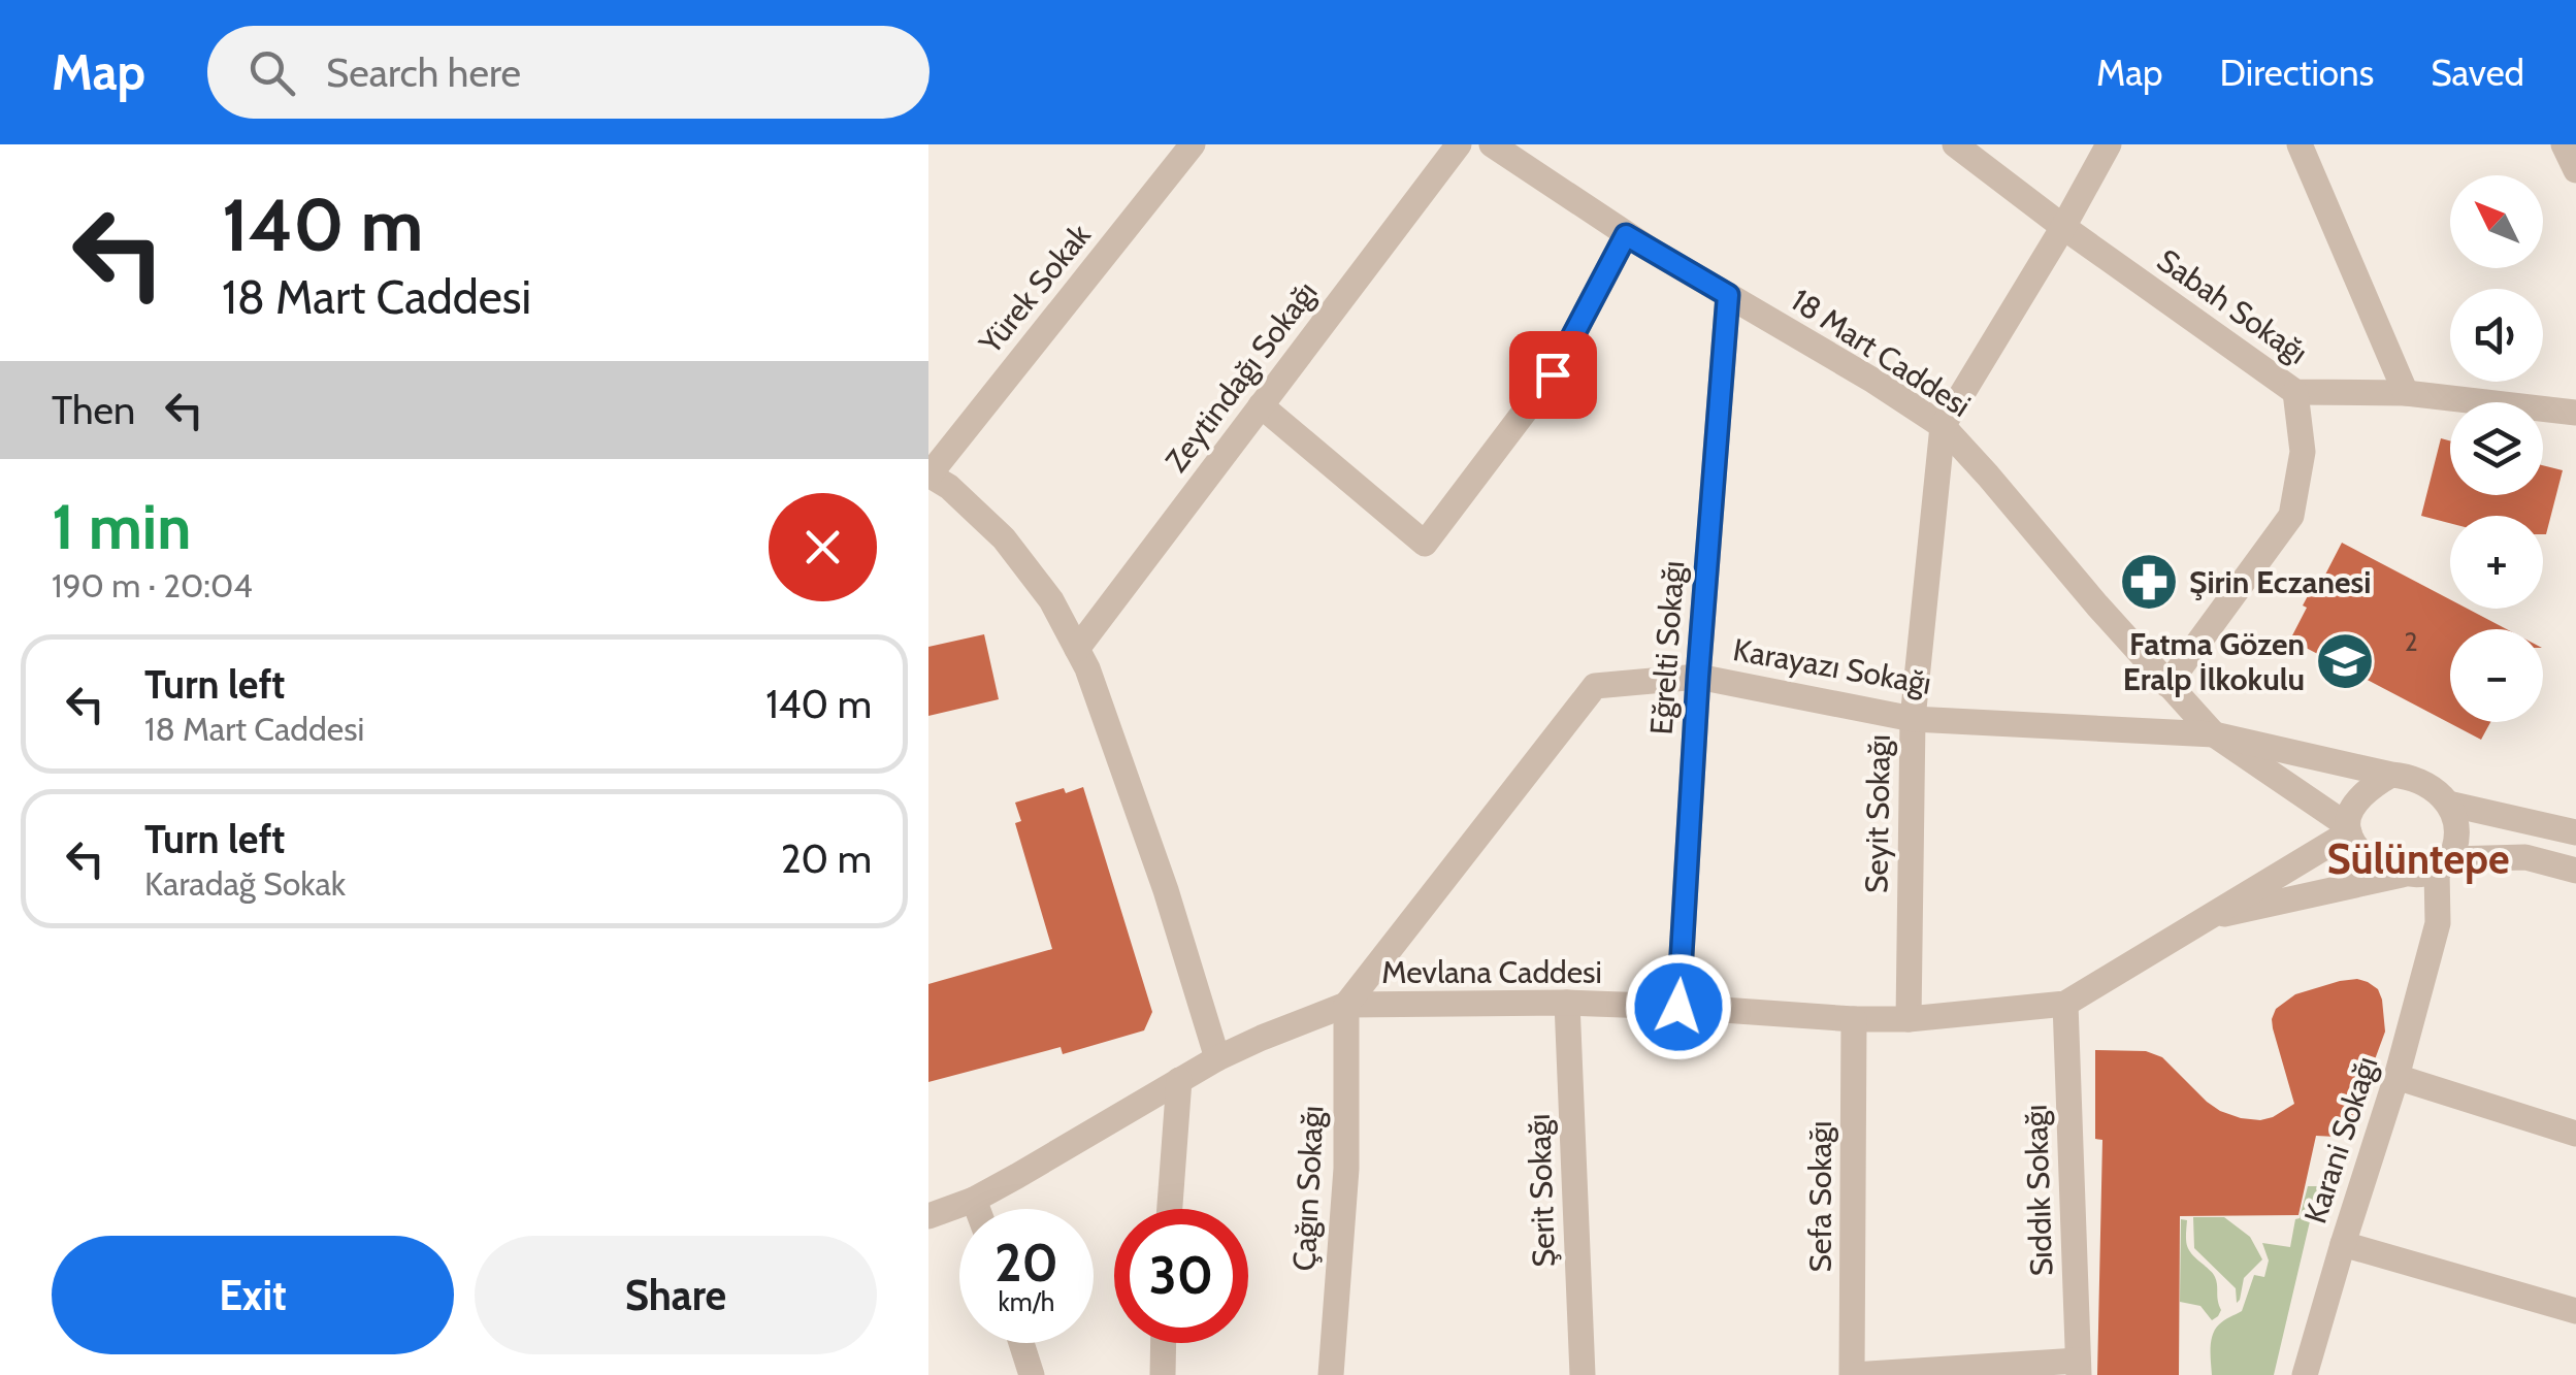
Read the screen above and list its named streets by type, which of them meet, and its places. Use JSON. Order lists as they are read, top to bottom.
{
  "streets": {
    "street": [
      "Yürek Sokak",
      "Sabah Sokağı",
      "18 Mart Caddesi",
      "Zeytindağı Sokağı",
      "Eğrelti Sokağı",
      "Karayazı Sokağı",
      "Seyit Sokağı",
      "Mevlana Caddesi",
      "Karani Sokağı",
      "Çağın Sokağı",
      "Şerit Sokağı",
      "Sıddık Sokağı",
      "Sefa Sokağı"
    ]
  },
  "crossings": [
    ["18 Mart Caddesi", "Eğrelti Sokağı"],
    ["18 Mart Caddesi", "Karayazı Sokağı"],
    ["18 Mart Caddesi", "Seyit Sokağı"],
    ["18 Mart Caddesi", "Mevlana Caddesi"],
    ["18 Mart Caddesi", "Karani Sokağı"],
    ["Eğrelti Sokağı", "Karayazı Sokağı"],
    ["Eğrelti Sokağı", "Mevlana Caddesi"],
    ["Karayazı Sokağı", "Seyit Sokağı"],
    ["Karayazı Sokağı", "Mevlana Caddesi"],
    ["Karayazı Sokağı", "Karani Sokağı"],
    ["Karayazı Sokağı", "Çağın Sokağı"],
    ["Seyit Sokağı", "Mevlana Caddesi"],
    ["Mevlana Caddesi", "Karani Sokağı"],
    ["Mevlana Caddesi", "Çağın Sokağı"],
    ["Mevlana Caddesi", "Şerit Sokağı"],
    ["Mevlana Caddesi", "Sıddık Sokağı"],
    ["Mevlana Caddesi", "Sefa Sokağı"]
  ],
  "districts": ["Sülüntepe"],
  "places": {
    "pharmacy": ["Şirin Eczanesi"],
    "school or university": ["Fatma Gözen Eralp İlkokulu"]
  },
  "house_numbers": ["2"],
  "north": "top left",
  "page": {
    "header": "Map",
    "search": "Search here",
    "nav": ["Map", "Directions", "Saved"],
    "turn": ["140 m", "18 Mart Caddesi"],
    "map_buttons": ["+", "−"],
    "then": "Then",
    "heading": ["1 min", "190 m · 20:04"],
    "list": [
      {
        "name": "Turn left",
        "note": "18 Mart Caddesi",
        "value": "140 m"
      },
      {
        "name": "Turn left",
        "note": "Karadağ Sokak",
        "value": "20 m"
      }
    ],
    "speed": "20 km/h",
    "limit": "30",
    "buttons": ["Exit", "Share"]
  }
}
